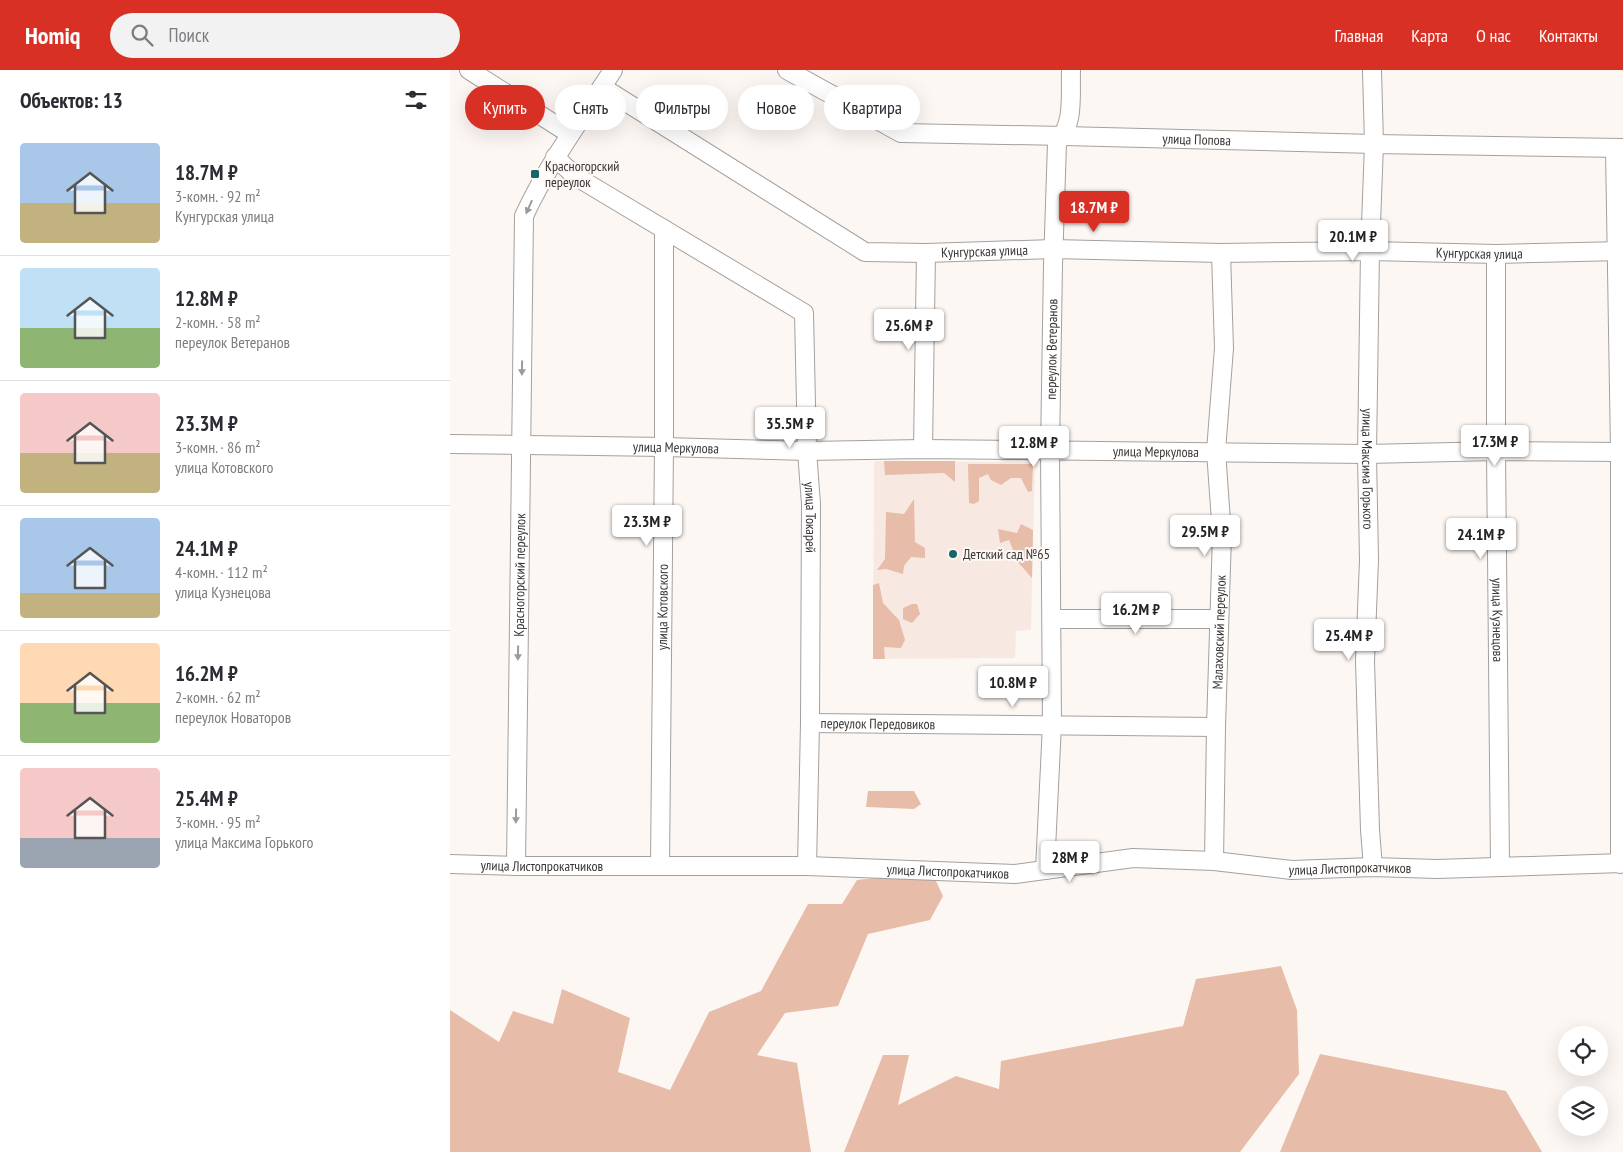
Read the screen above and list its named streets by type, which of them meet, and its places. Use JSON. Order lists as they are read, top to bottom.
{
  "streets": {
    "street": [
      "улица Попова",
      "Кунгурская улица",
      "переулок Ветеранов",
      "улица Меркулова",
      "улица Максима Горького",
      "улица Токарей",
      "Красногорский переулок",
      "улица Котовского",
      "улица Кузнецова",
      "Малаховский переулок",
      "переулок Передовиков",
      "улица Листопрокатчиков"
    ]
  },
  "crossings": [
    ["улица Попова", "переулок Ветеранов"],
    ["улица Попова", "улица Максима Горького"],
    ["Кунгурская улица", "переулок Ветеранов"],
    ["Кунгурская улица", "улица Максима Горького"],
    ["Кунгурская улица", "улица Кузнецова"],
    ["Кунгурская улица", "Малаховский переулок"],
    ["переулок Ветеранов", "улица Меркулова"],
    ["переулок Ветеранов", "переулок Передовиков"],
    ["переулок Ветеранов", "улица Листопрокатчиков"],
    ["улица Меркулова", "улица Максима Горького"],
    ["улица Меркулова", "улица Токарей"],
    ["улица Меркулова", "Красногорский переулок"],
    ["улица Меркулова", "улица Котовского"],
    ["улица Меркулова", "улица Кузнецова"],
    ["улица Меркулова", "Малаховский переулок"],
    ["улица Максима Горького", "улица Листопрокатчиков"],
    ["улица Токарей", "Красногорский переулок"],
    ["улица Токарей", "улица Котовского"],
    ["улица Токарей", "переулок Передовиков"],
    ["улица Токарей", "улица Листопрокатчиков"],
    ["Красногорский переулок", "улица Листопрокатчиков"],
    ["улица Котовского", "улица Листопрокатчиков"],
    ["улица Кузнецова", "улица Листопрокатчиков"],
    ["Малаховский переулок", "переулок Передовиков"],
    ["Малаховский переулок", "улица Листопрокатчиков"]
  ],
  "one_way": ["Красногорский переулок"],
  "places": {
    "transit": ["Красногорский переулок"],
    "other": ["Детский сад №65"]
  },
  "page": {
    "header": "Homiq",
    "search": "Поиск",
    "nav": [
      "Главная",
      "Карта",
      "О нас",
      "Контакты"
    ],
    "heading": "Объектов: 13",
    "chip": [
      "Купить",
      "Снять",
      "Фильтры",
      "Новое",
      "Квартира"
    ],
    "list": [
      {
        "name": "18.7M ₽",
        "note": "3-комн. · 92 m² · Кунгурская улица"
      },
      {
        "name": "12.8M ₽",
        "note": "2-комн. · 58 m² · переулок Ветеранов"
      },
      {
        "name": "23.3M ₽",
        "note": "3-комн. · 86 m² · улица Котовского"
      },
      {
        "name": "24.1M ₽",
        "note": "4-комн. · 112 m² · улица Кузнецова"
      },
      {
        "name": "16.2M ₽",
        "note": "2-комн. · 62 m² · переулок Новаторов"
      },
      {
        "name": "25.4M ₽",
        "note": "3-комн. · 95 m² · улица Максима Горького"
      }
    ],
    "price": [
      "18.7M ₽",
      "20.1M ₽",
      "25.6M ₽",
      "35.5M ₽",
      "17.3M ₽",
      "12.8M ₽",
      "23.3M ₽",
      "29.5M ₽",
      "24.1M ₽",
      "16.2M ₽",
      "25.4M ₽",
      "10.8M ₽",
      "28M ₽"
    ]
  }
}
